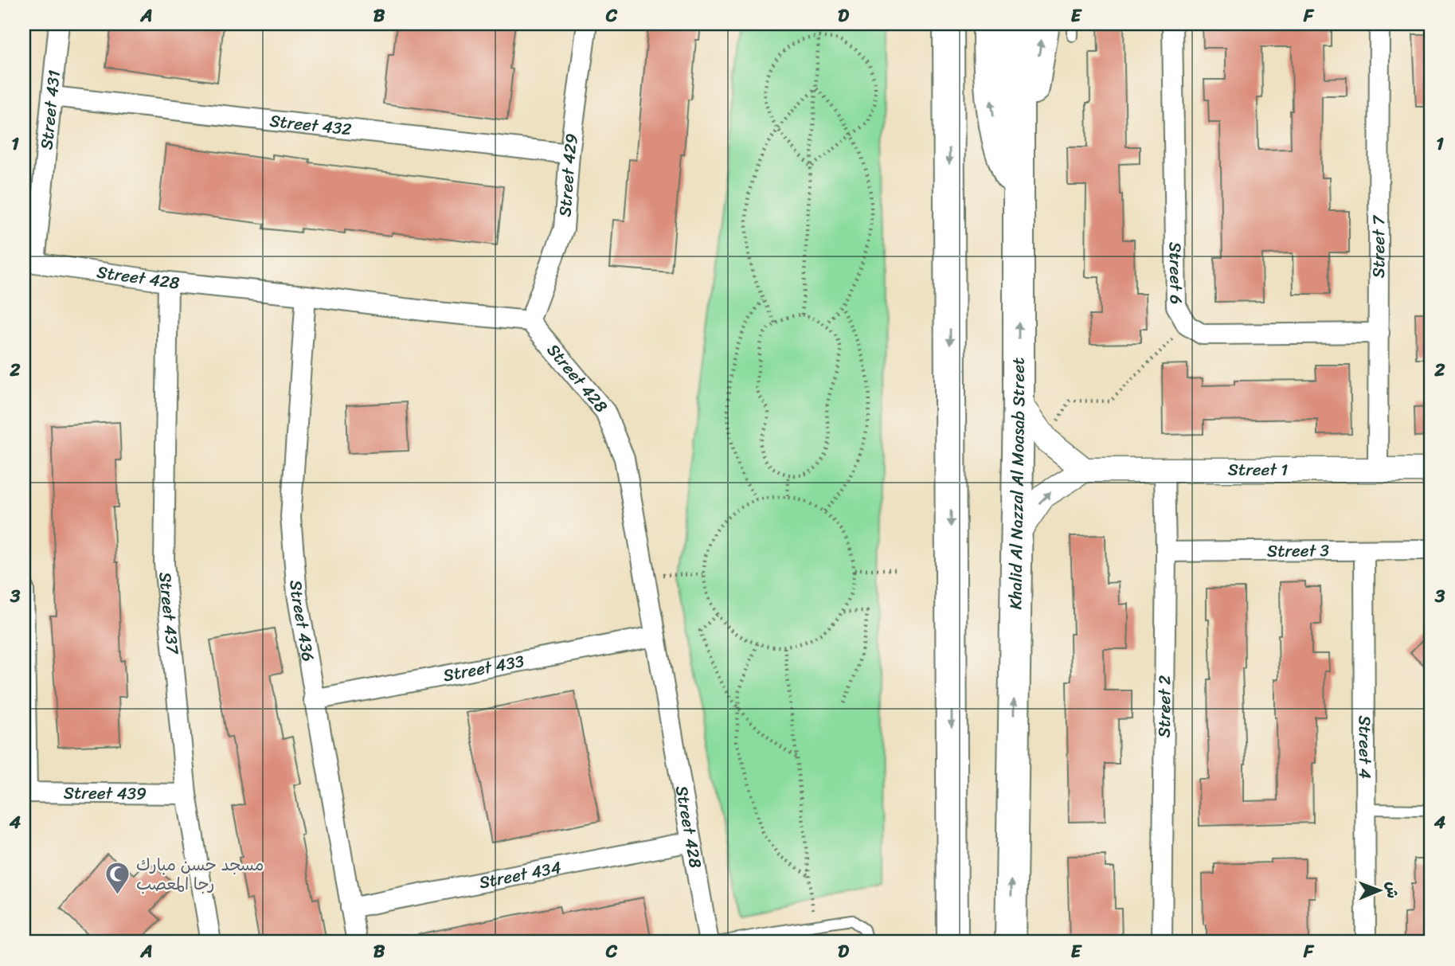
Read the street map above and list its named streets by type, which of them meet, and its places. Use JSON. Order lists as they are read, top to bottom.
{
  "streets": {
    "main road": ["Khalid Al Nazzal Al Moasab Street"],
    "street": [
      "Street 431",
      "Street 432",
      "Street 429",
      "Street 7",
      "Street 6",
      "Street 428",
      "Street 1",
      "Street 3",
      "Street 437",
      "Street 436",
      "Street 433",
      "Street 2",
      "Street 4",
      "Street 439",
      "Street 434"
    ]
  },
  "crossings": [
    ["Street 431", "Street 432"],
    ["Street 431", "Street 428"],
    ["Street 432", "Street 429"],
    ["Street 429", "Street 428"],
    ["Street 7", "Street 6"],
    ["Street 7", "Street 1"],
    ["Street 428", "Street 437"],
    ["Street 428", "Street 436"],
    ["Street 428", "Street 433"],
    ["Street 428", "Street 434"],
    ["Street 1", "Street 2"],
    ["Street 3", "Street 2"],
    ["Street 3", "Street 4"],
    ["Street 437", "Street 439"],
    ["Street 436", "Street 433"],
    ["Street 436", "Street 434"]
  ],
  "places": {
    "mosque": ["مسجد حسن مبارك رجا المعصب"]
  },
  "north": "right",
  "grid": {
    "columns": [
      "A",
      "B",
      "C",
      "D",
      "E",
      "F"
    ],
    "rows": [
      "1",
      "2",
      "3",
      "4"
    ]
  }
}
